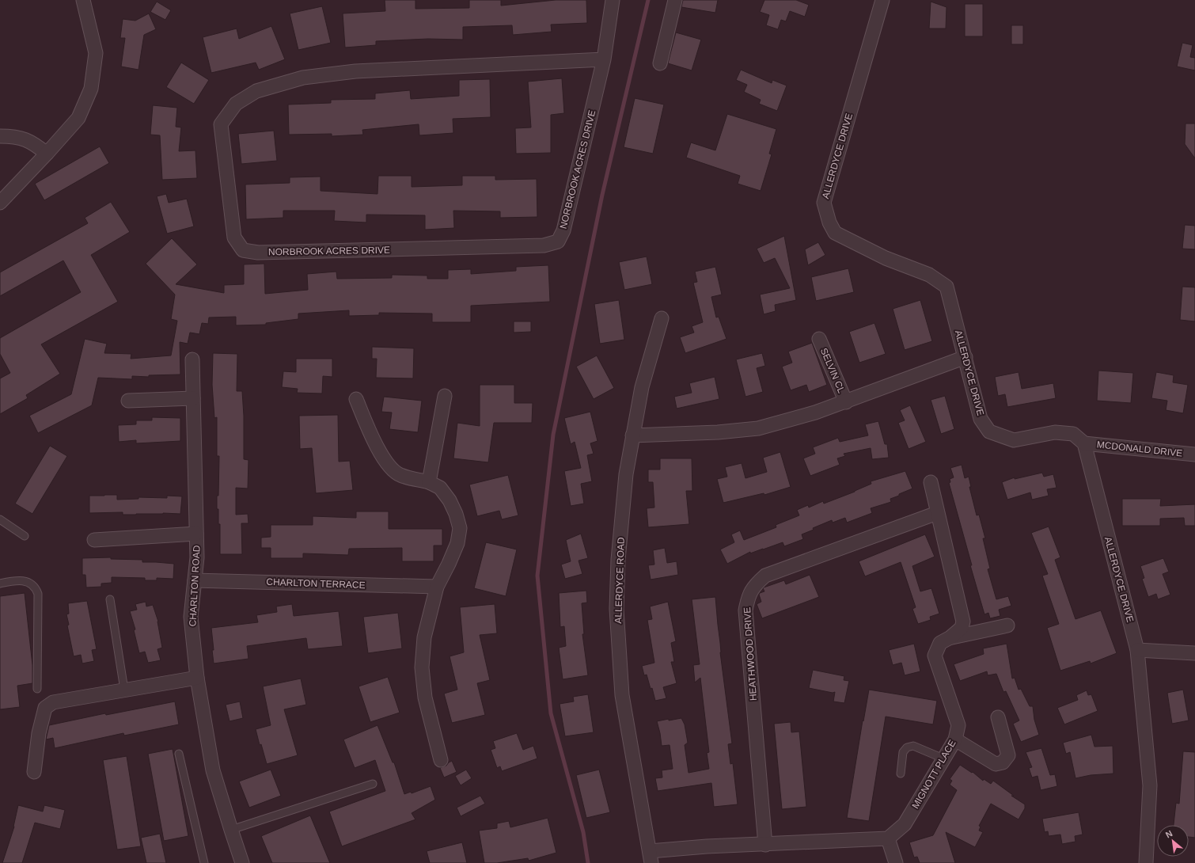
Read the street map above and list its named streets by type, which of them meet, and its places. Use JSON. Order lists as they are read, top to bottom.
{
  "streets": {
    "street": [
      "ALLERDYCE DRIVE",
      "NORBROOK ACRES DRIVE",
      "SELVIN CL",
      "MCDONALD DRIVE",
      "ALLERDYCE ROAD",
      "CHARLTON TERRACE",
      "CHARLTON ROAD",
      "HEATHWOOD DRIVE",
      "MIGNOTT PLACE"
    ]
  },
  "crossings": [
    ["ALLERDYCE DRIVE", "MCDONALD DRIVE"],
    ["CHARLTON TERRACE", "CHARLTON ROAD"],
    ["HEATHWOOD DRIVE", "MIGNOTT PLACE"]
  ],
  "north": "top left"
}
